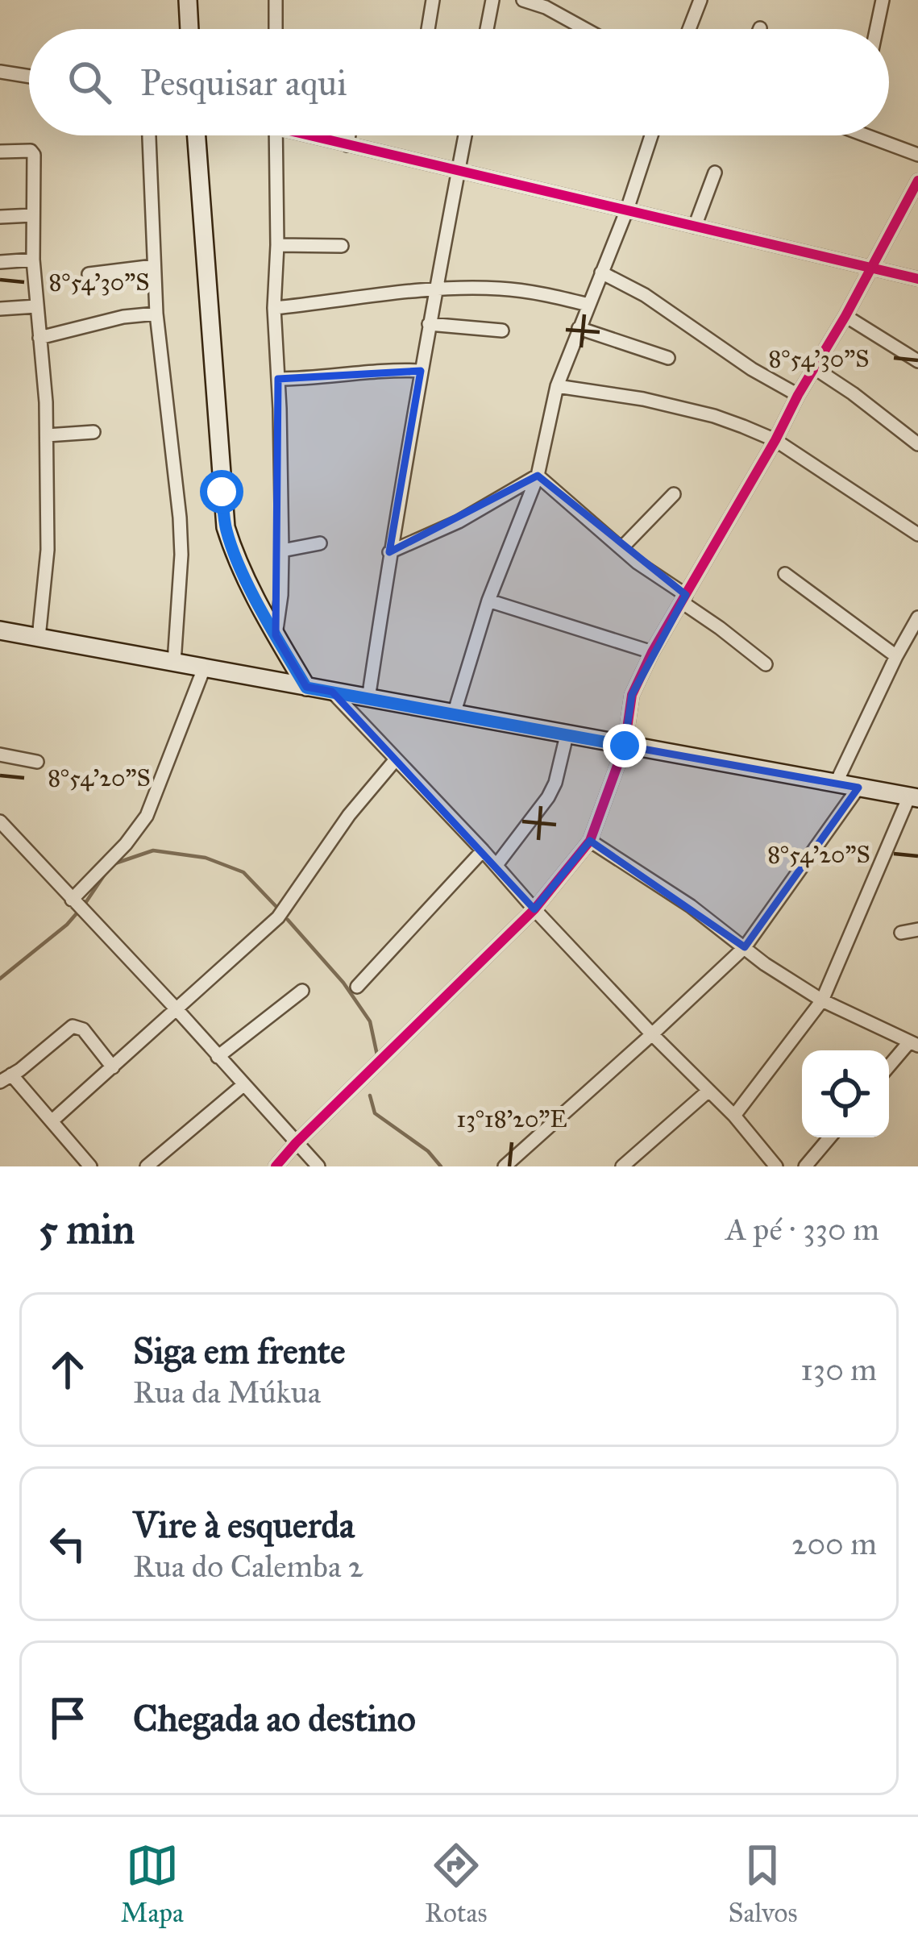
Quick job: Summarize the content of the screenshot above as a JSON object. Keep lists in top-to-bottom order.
{
  "page": {
    "search": "Pesquisar aqui",
    "heading": ["5 min", "A pé · 330 m"],
    "list": [
      ["Siga em frente", "Rua da Múkua", "130 m"],
      ["Vire à esquerda", "Rua do Calemba 2", "200 m"],
      "Chegada ao destino"
    ],
    "nav": ["Mapa", "Rotas", "Salvos"]
  },
  "coordinates": ["8°54'30\"S", "8°54'20\"S", "13°18'20\"E"]
}
